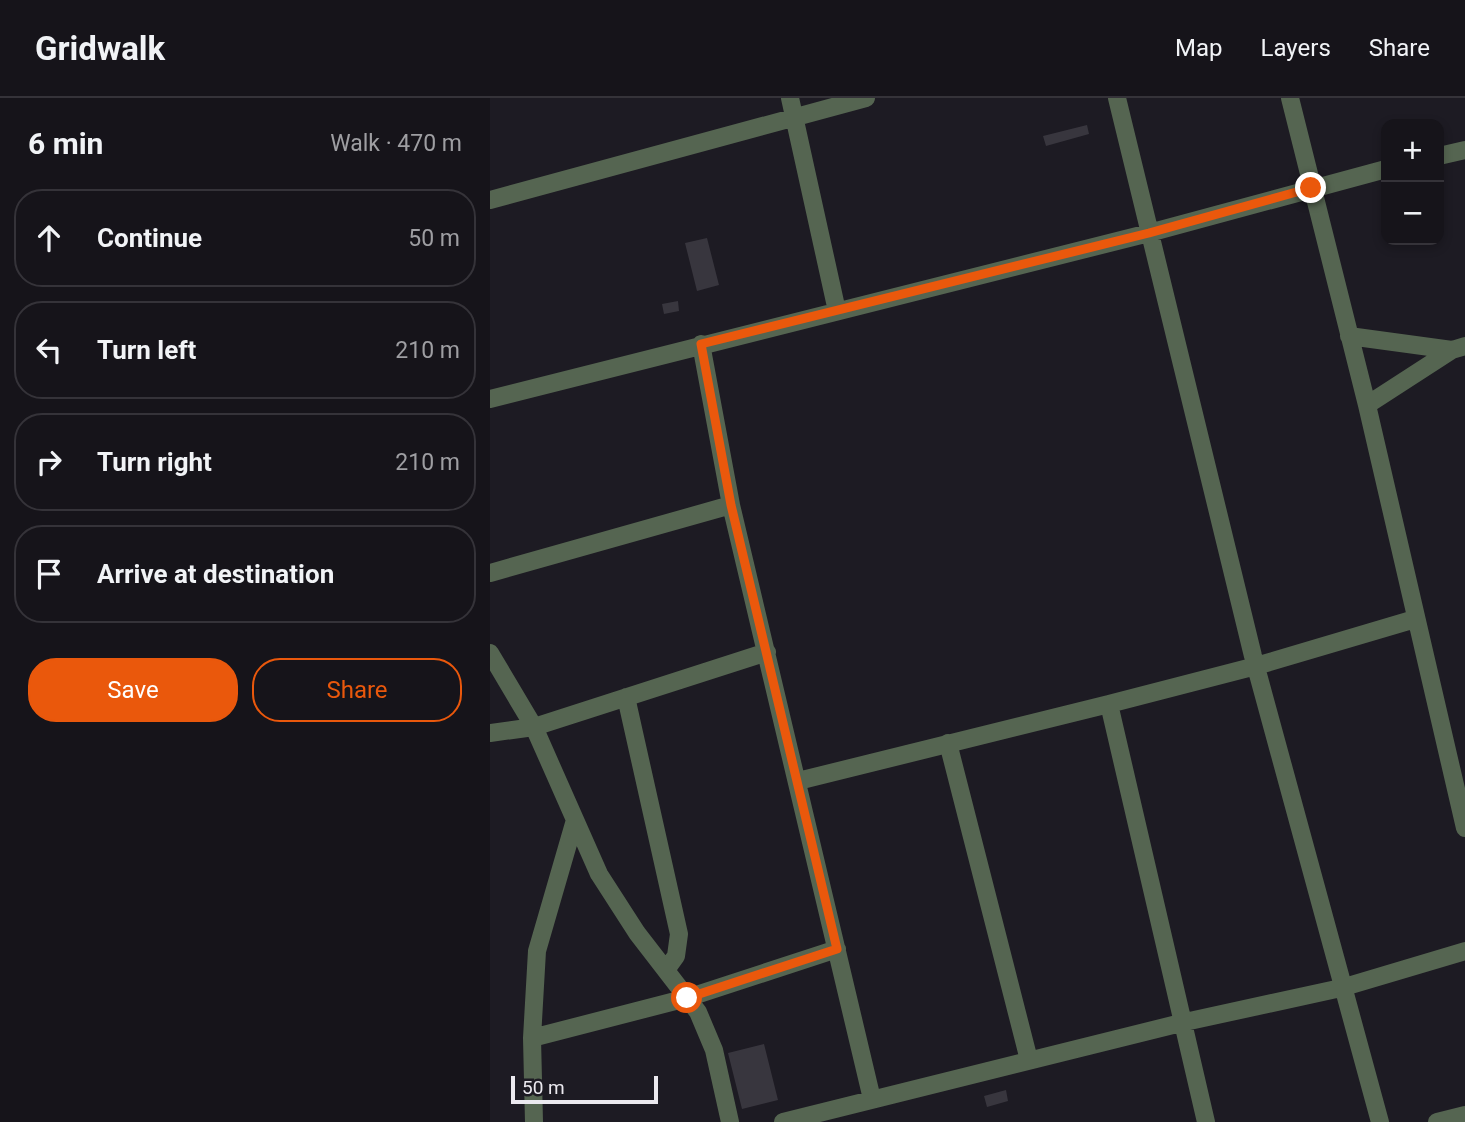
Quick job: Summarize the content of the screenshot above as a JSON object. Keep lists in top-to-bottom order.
{
  "scale_bar": "50 m",
  "page": {
    "header": "Gridwalk",
    "nav": ["Map", "Layers", "Share"],
    "heading": ["6 min", "Walk · 470 m"],
    "map_buttons": ["+", "−"],
    "list": [
      ["Continue", "50 m"],
      ["Turn left", "210 m"],
      ["Turn right", "210 m"],
      "Arrive at destination"
    ],
    "buttons": ["Save", "Share"],
    "scale": "50 m"
  }
}
